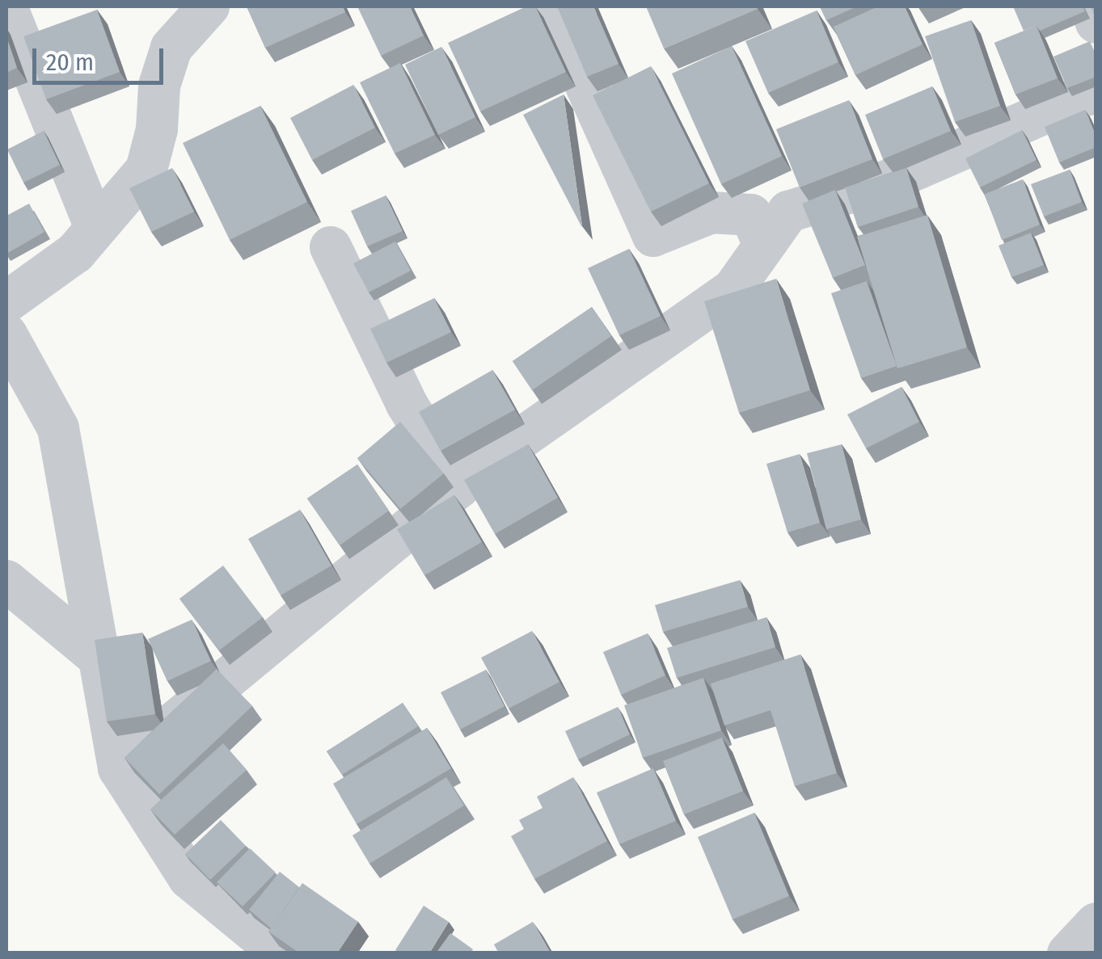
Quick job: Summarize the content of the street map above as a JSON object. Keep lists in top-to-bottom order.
{
  "scale_bar": "20 m"
}
